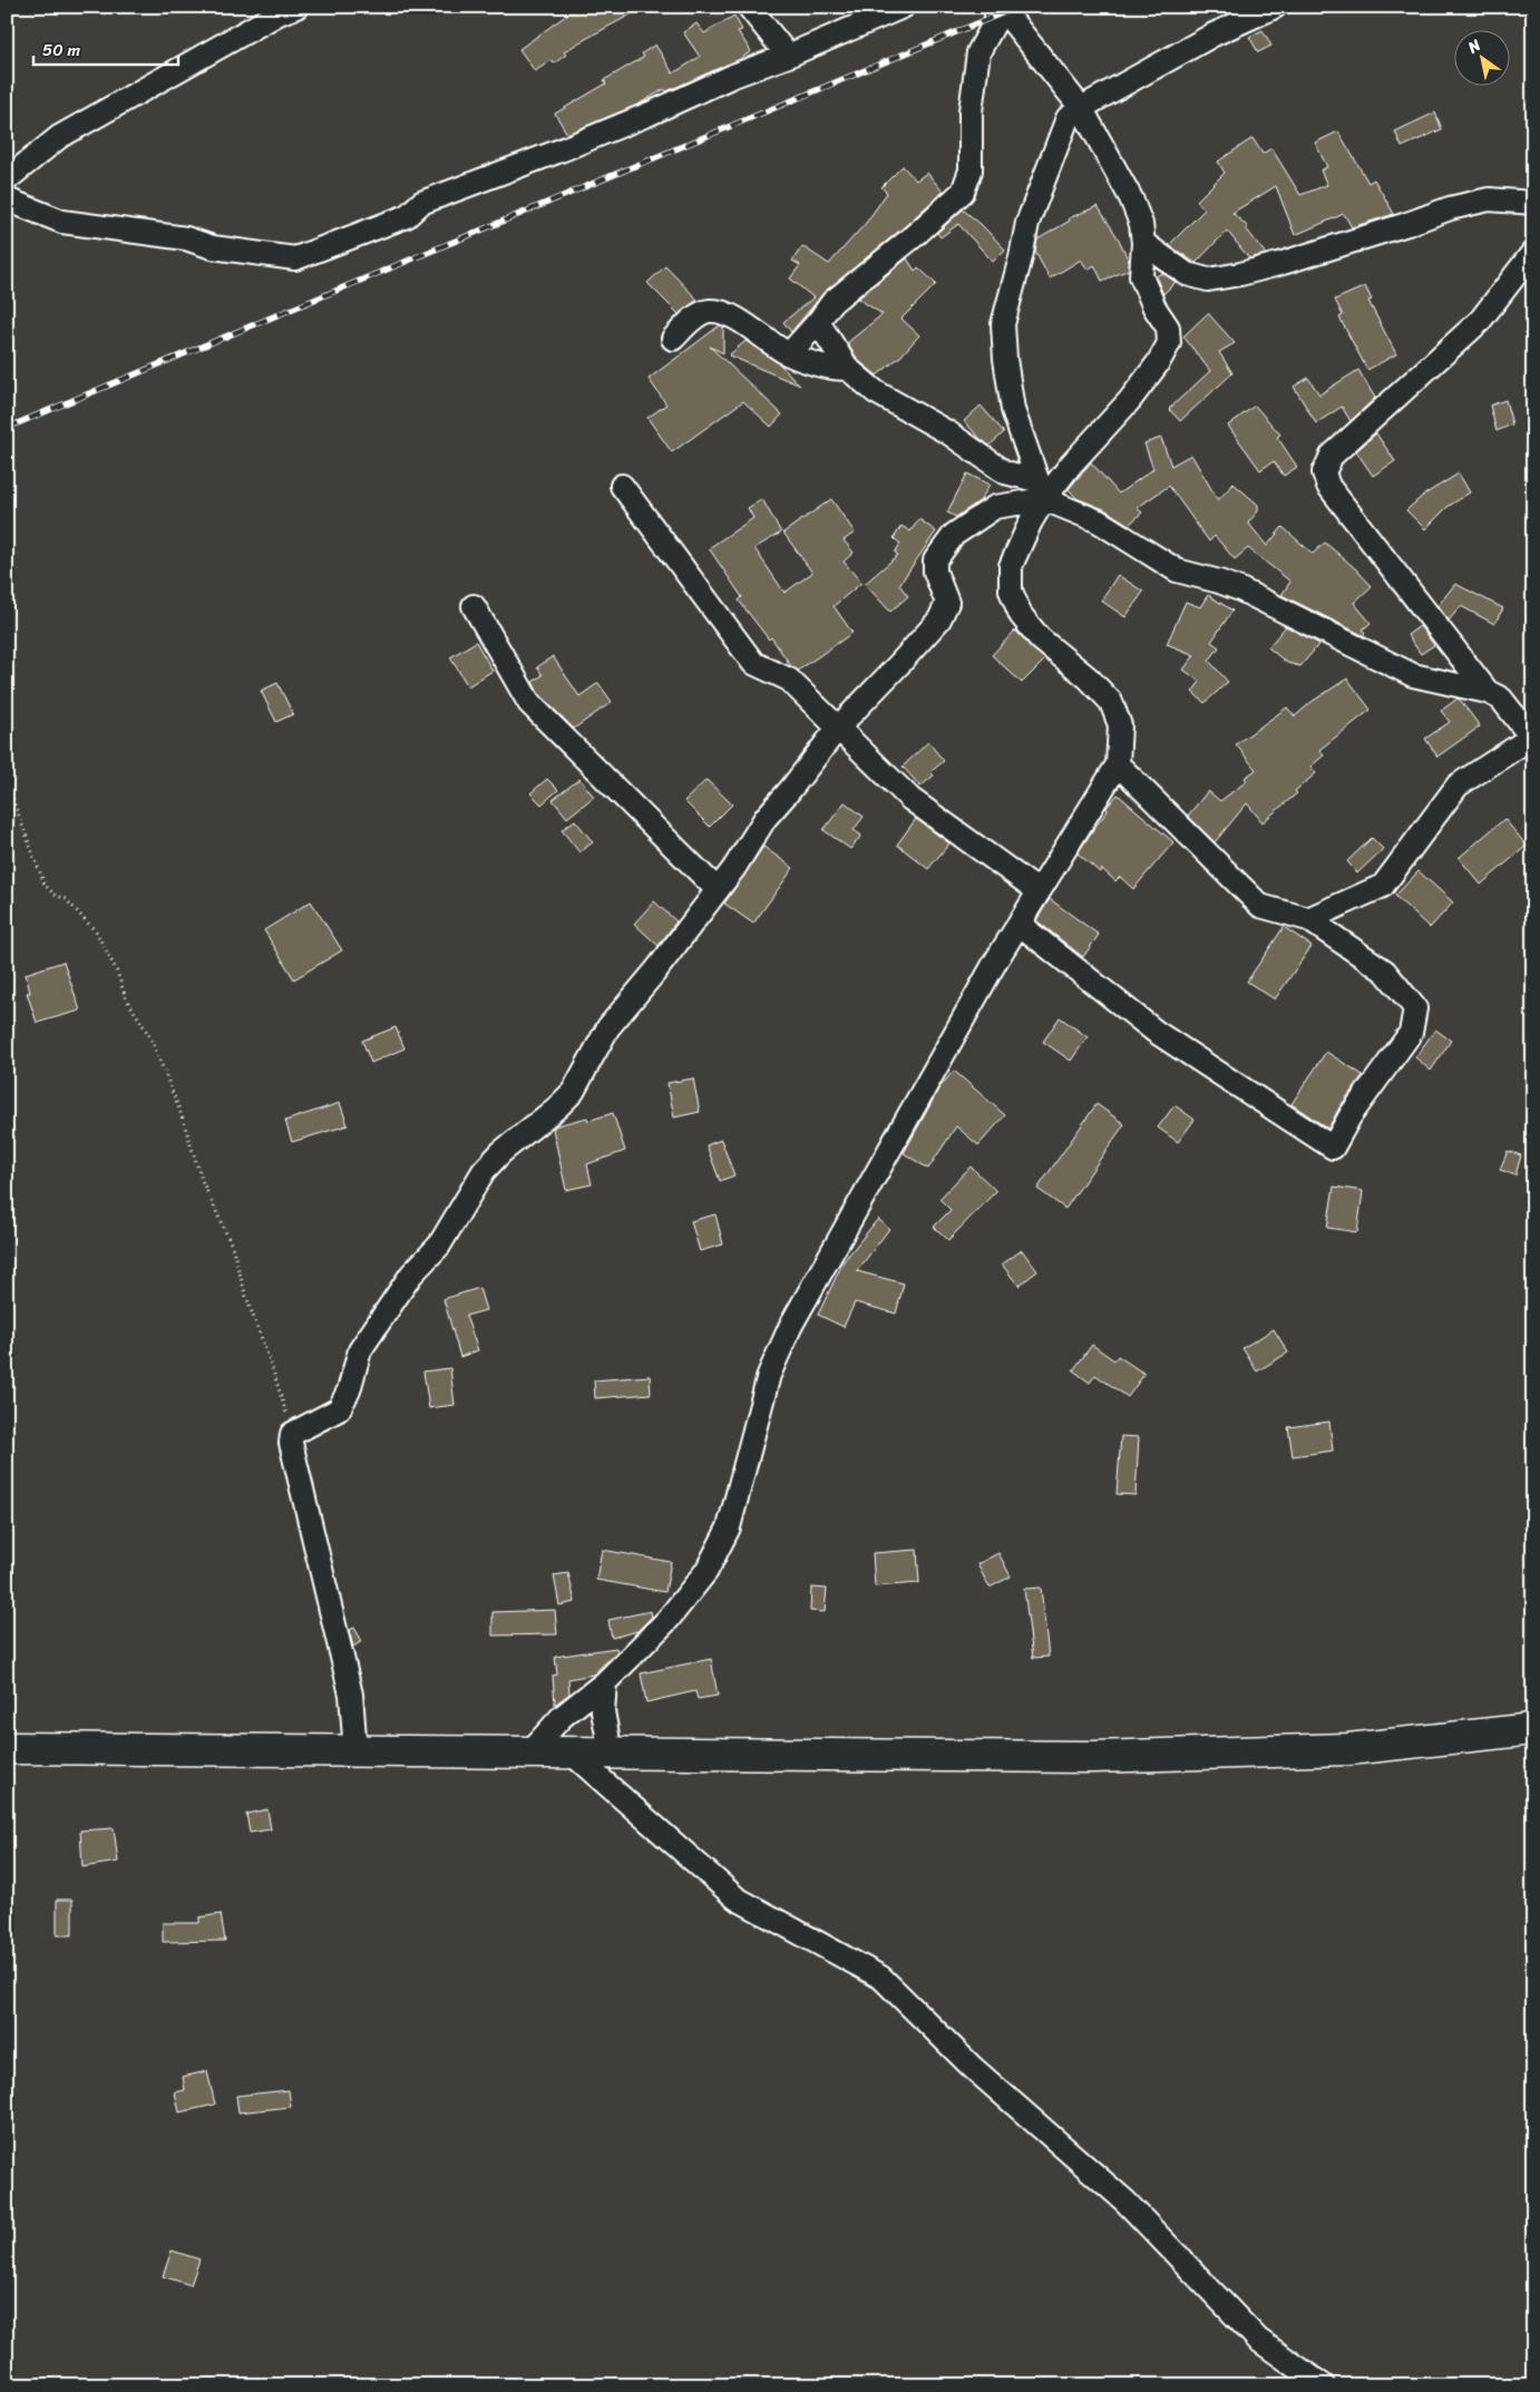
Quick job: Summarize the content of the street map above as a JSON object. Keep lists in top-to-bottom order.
{
  "scale_bar": "50 m",
  "north": "top left"
}
